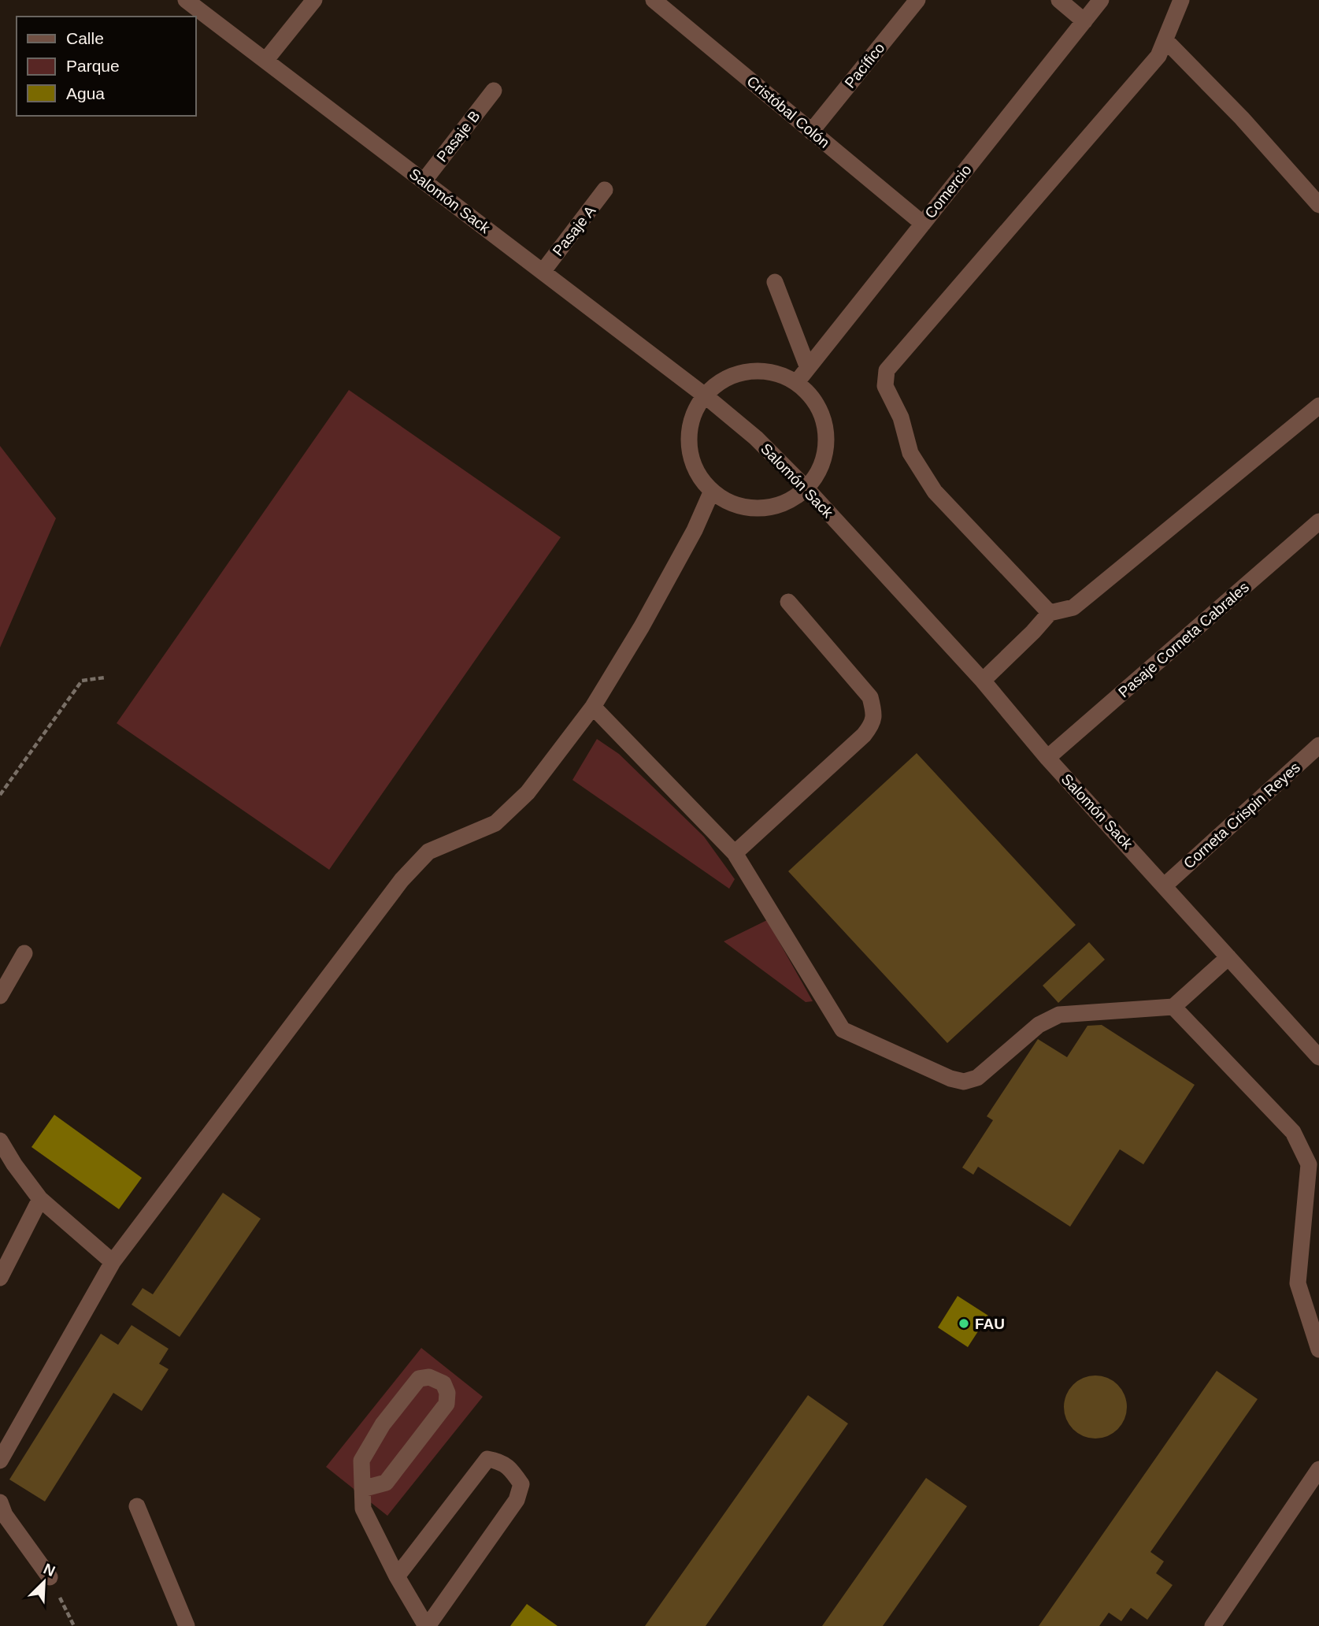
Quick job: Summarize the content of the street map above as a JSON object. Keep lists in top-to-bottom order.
{
  "streets": {
    "street": [
      "Pacífico",
      "Cristóbal Colón",
      "Pasaje B",
      "Comercio",
      "Salomón Sack",
      "Pasaje A",
      "Pasaje Corneta Cabrales",
      "Corneta Crispin Reyes"
    ]
  },
  "crossings": [
    ["Pacífico", "Cristóbal Colón"],
    ["Cristóbal Colón", "Comercio"],
    ["Pasaje B", "Salomón Sack"],
    ["Salomón Sack", "Pasaje A"],
    ["Salomón Sack", "Pasaje Corneta Cabrales"],
    ["Salomón Sack", "Corneta Crispin Reyes"]
  ],
  "places": ["FAU"],
  "legend": ["Calle", "Parque", "Agua"],
  "north": "top right"
}
